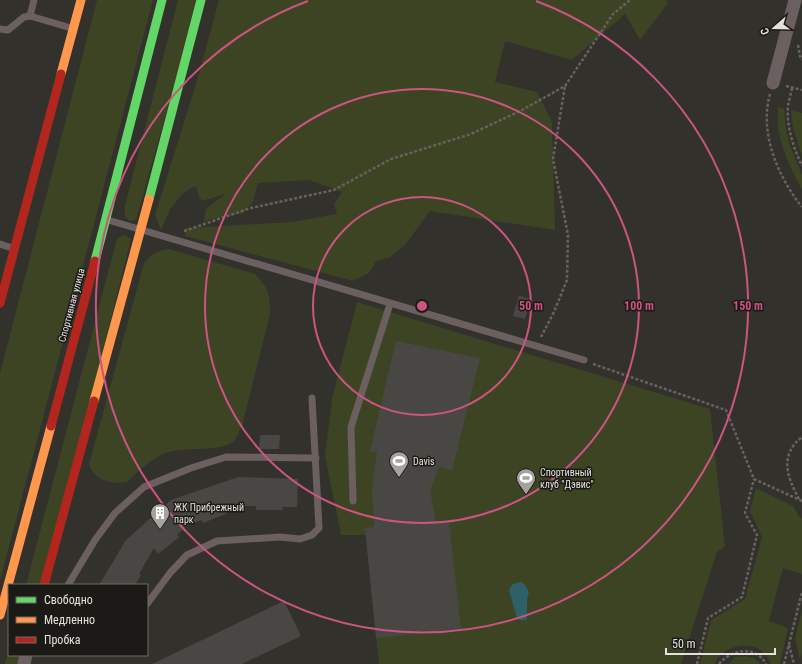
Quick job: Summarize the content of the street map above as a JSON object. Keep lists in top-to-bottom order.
{
  "streets": {
    "main road": ["Спортивная улица"]
  },
  "places": {
    "sports": ["Davis", "Спортивный клуб \"Дэвис\""],
    "building": ["ЖК Прибрежный парк"]
  },
  "legend": ["Свободно", "Медленно", "Пробка"],
  "scale_bar": "50 m",
  "north": "left",
  "rings": ["50 m", "100 m", "150 m"]
}
